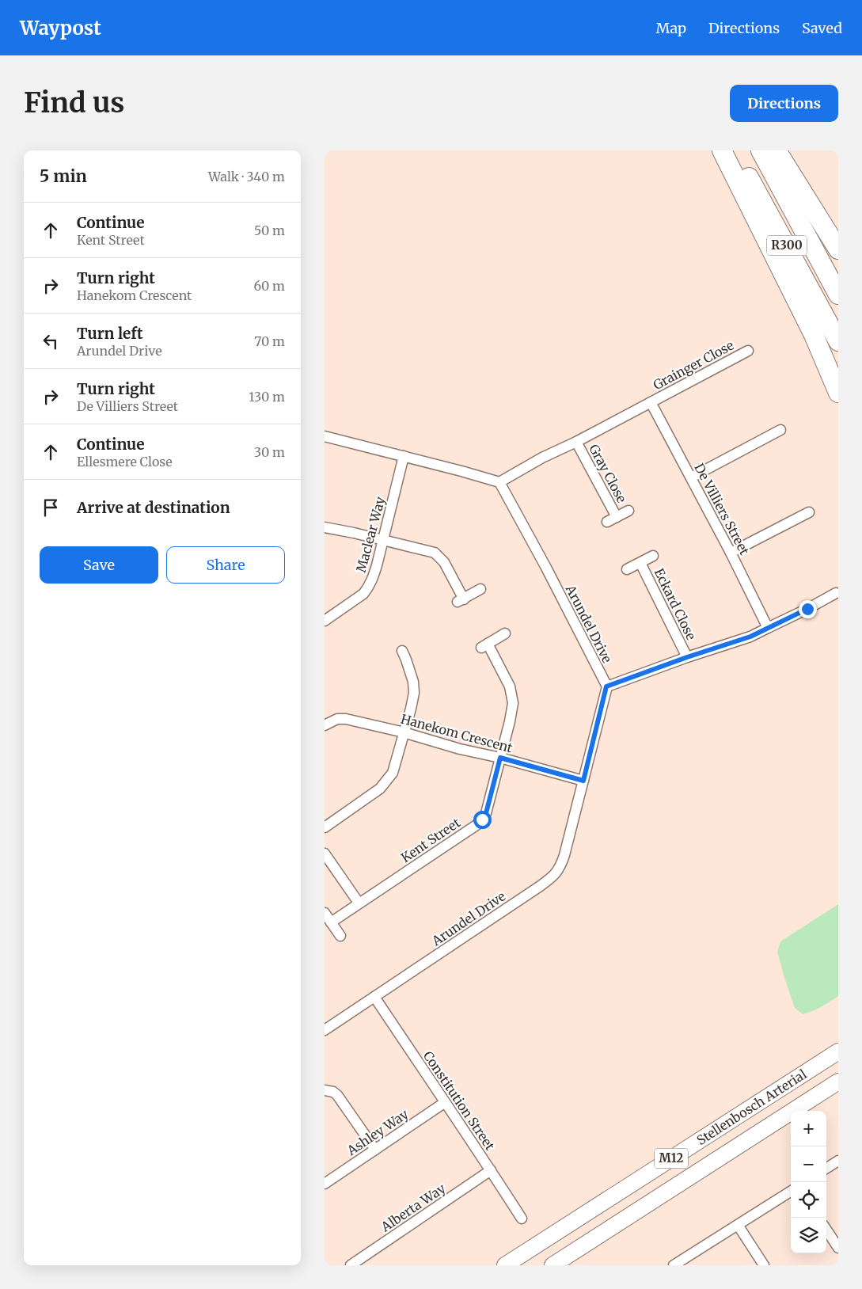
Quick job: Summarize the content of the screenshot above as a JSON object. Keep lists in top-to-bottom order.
{
  "streets": {
    "highway": ["R300"],
    "main road": ["Stellenbosch Arterial", "M12"],
    "street": [
      "Grainger Close",
      "Gray Close",
      "De Villiers Street",
      "Maclear Way",
      "Eckard Close",
      "Arundel Drive",
      "Hanekom Crescent",
      "Kent Street",
      "Constitution Street",
      "Ashley Way",
      "Alberta Way"
    ]
  },
  "crossings": [
    ["Grainger Close", "De Villiers Street"],
    ["Arundel Drive", "Hanekom Crescent"],
    ["Arundel Drive", "Constitution Street"],
    ["Hanekom Crescent", "Kent Street"],
    ["Constitution Street", "Ashley Way"],
    ["Constitution Street", "Alberta Way"]
  ],
  "page": {
    "header": "Waypost",
    "nav": ["Map", "Directions", "Saved"],
    "buttons": [
      "Directions",
      ["Save", "Share"]
    ],
    "title": "Find us",
    "heading": ["5 min", "Walk · 340 m"],
    "list": [
      ["Continue", "Kent Street", "50 m"],
      ["Turn right", "Hanekom Crescent", "60 m"],
      ["Turn left", "Arundel Drive", "70 m"],
      ["Turn right", "De Villiers Street", "130 m"],
      ["Continue", "Ellesmere Close", "30 m"],
      "Arrive at destination"
    ],
    "map_buttons": ["+", "−"]
  }
}
